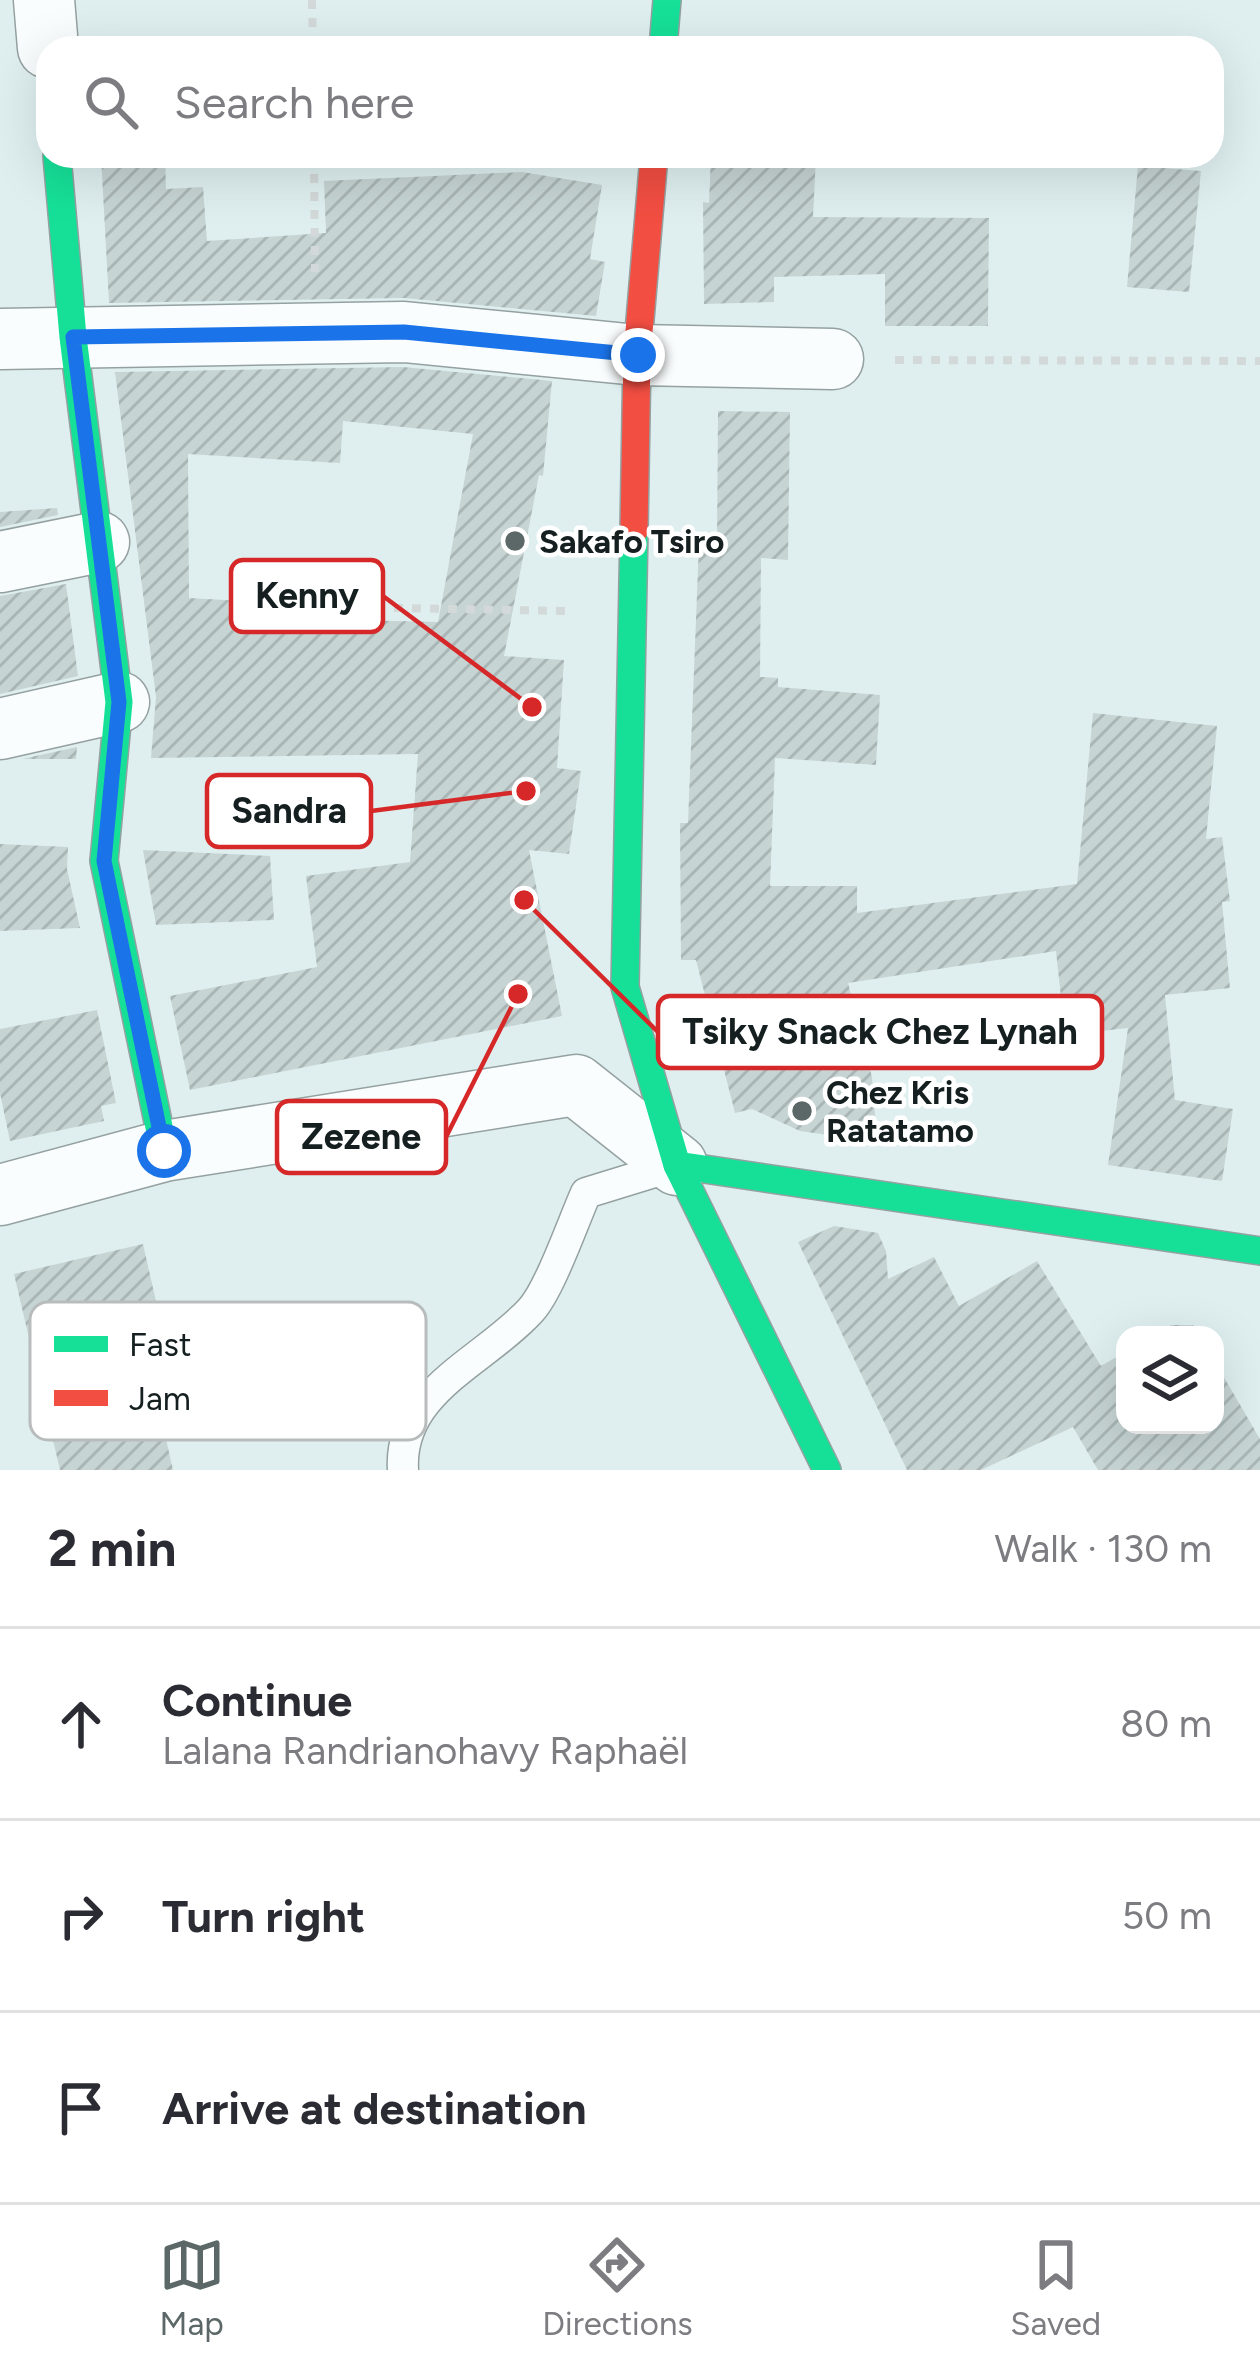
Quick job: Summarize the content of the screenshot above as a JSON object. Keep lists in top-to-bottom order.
{
  "places": [
    "Sakafo Tsiro",
    "Kenny",
    "Sandra",
    "Tsiky Snack Chez Lynah",
    "Zezene",
    "Chez Kris Ratatamo"
  ],
  "legend": ["Fast", "Jam"],
  "page": {
    "search": "Search here",
    "heading": ["2 min", "Walk · 130 m"],
    "list": [
      ["Continue", "Lalana Randrianohavy Raphaël", "80 m"],
      ["Turn right", "50 m"],
      "Arrive at destination"
    ],
    "nav": ["Map", "Directions", "Saved"]
  }
}
